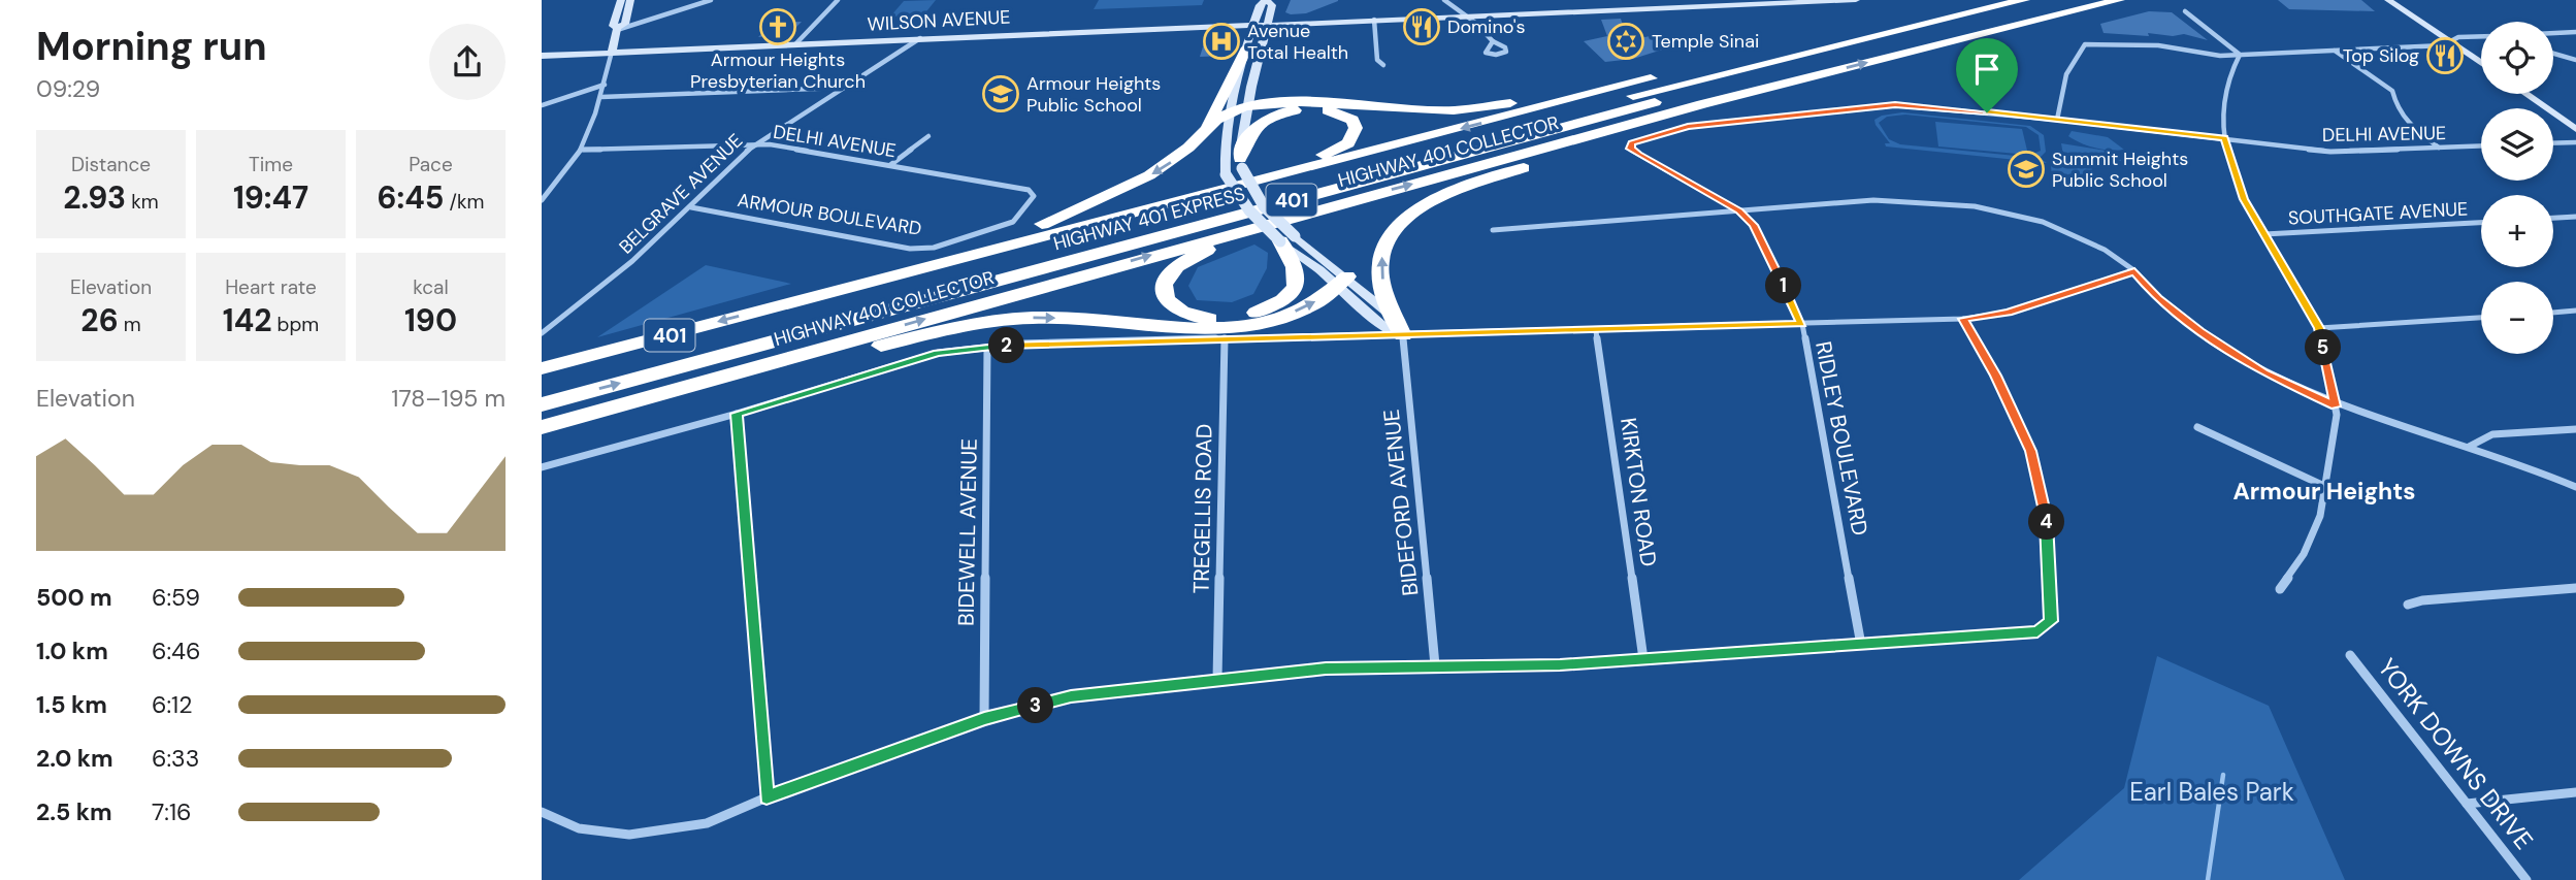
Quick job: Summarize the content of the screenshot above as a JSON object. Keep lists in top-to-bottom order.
{
  "streets": {
    "highway": ["HIGHWAY 401 COLLECTOR", "401", "HIGHWAY 401 EXPRESS"],
    "main road": ["WILSON AVENUE"],
    "street": [
      "DELHI AVENUE",
      "BELGRAVE AVENUE",
      "SOUTHGATE AVENUE",
      "ARMOUR BOULEVARD",
      "RIDLEY BOULEVARD",
      "KIRKTON ROAD",
      "BIDEFORD AVENUE",
      "TREGELLIS ROAD",
      "BIDEWELL AVENUE",
      "YORK DOWNS DRIVE"
    ]
  },
  "crossings": [
    ["WILSON AVENUE", "BELGRAVE AVENUE"],
    ["DELHI AVENUE", "BELGRAVE AVENUE"],
    ["DELHI AVENUE", "ARMOUR BOULEVARD"],
    ["DELHI AVENUE", "RIDLEY BOULEVARD"],
    ["BELGRAVE AVENUE", "ARMOUR BOULEVARD"]
  ],
  "districts": ["Armour Heights"],
  "parks": ["Earl Bales Park"],
  "places": {
    "church": ["Armour Heights Presbyterian Church"],
    "restaurant": ["Domino's", "Top Silog"],
    "hospital": ["Avenue Total Health"],
    "synagogue": ["Temple Sinai"],
    "school or university": ["Armour Heights Public School", "Summit Heights Public School"]
  },
  "page": {
    "heading": ["Morning run", "09:29"],
    "map_buttons": ["+", "−"],
    "stats": [
      ["Distance", "2.93 km"],
      ["Time", "19:47"],
      ["Pace", "6:45 /km"],
      ["Elevation", "26 m"],
      ["Heart rate", "142 bpm"],
      ["kcal", "190"]
    ],
    "pins": [
      "1",
      "2",
      "5",
      "4",
      "3"
    ],
    "chart": ["Elevation", "178–195 m"],
    "list": [
      {
        "name": "500 m",
        "note": "6:59"
      },
      {
        "name": "1.0 km",
        "note": "6:46"
      },
      {
        "name": "1.5 km",
        "note": "6:12"
      },
      {
        "name": "2.0 km",
        "note": "6:33"
      },
      {
        "name": "2.5 km",
        "note": "7:16"
      }
    ]
  }
}
